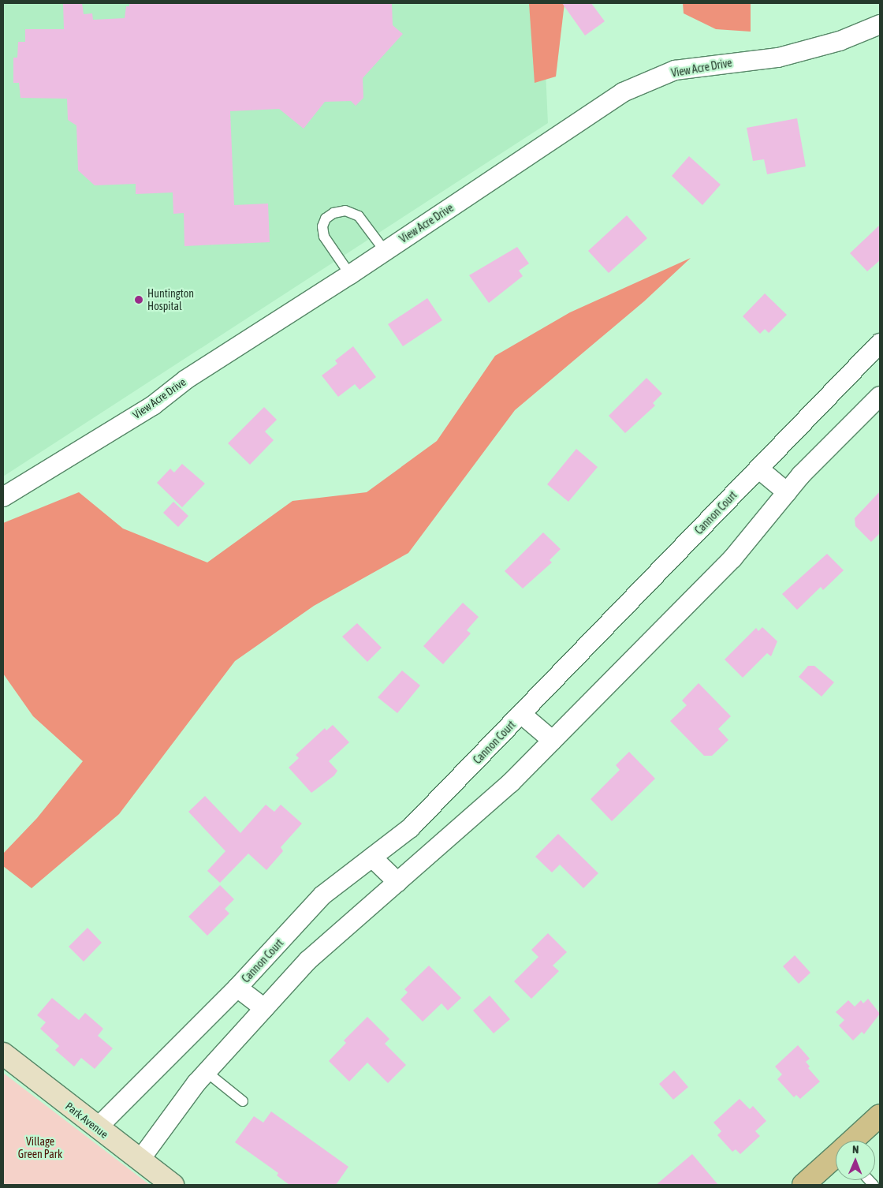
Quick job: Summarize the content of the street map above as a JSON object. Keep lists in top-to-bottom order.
{
  "streets": {
    "main road": ["Park Avenue"],
    "street": ["View Acre Drive", "Cannon Court"]
  },
  "crossings": [
    ["Cannon Court", "Park Avenue"]
  ],
  "parks": ["Village Green Park"],
  "places": ["Huntington Hospital"],
  "north": "top"
}
